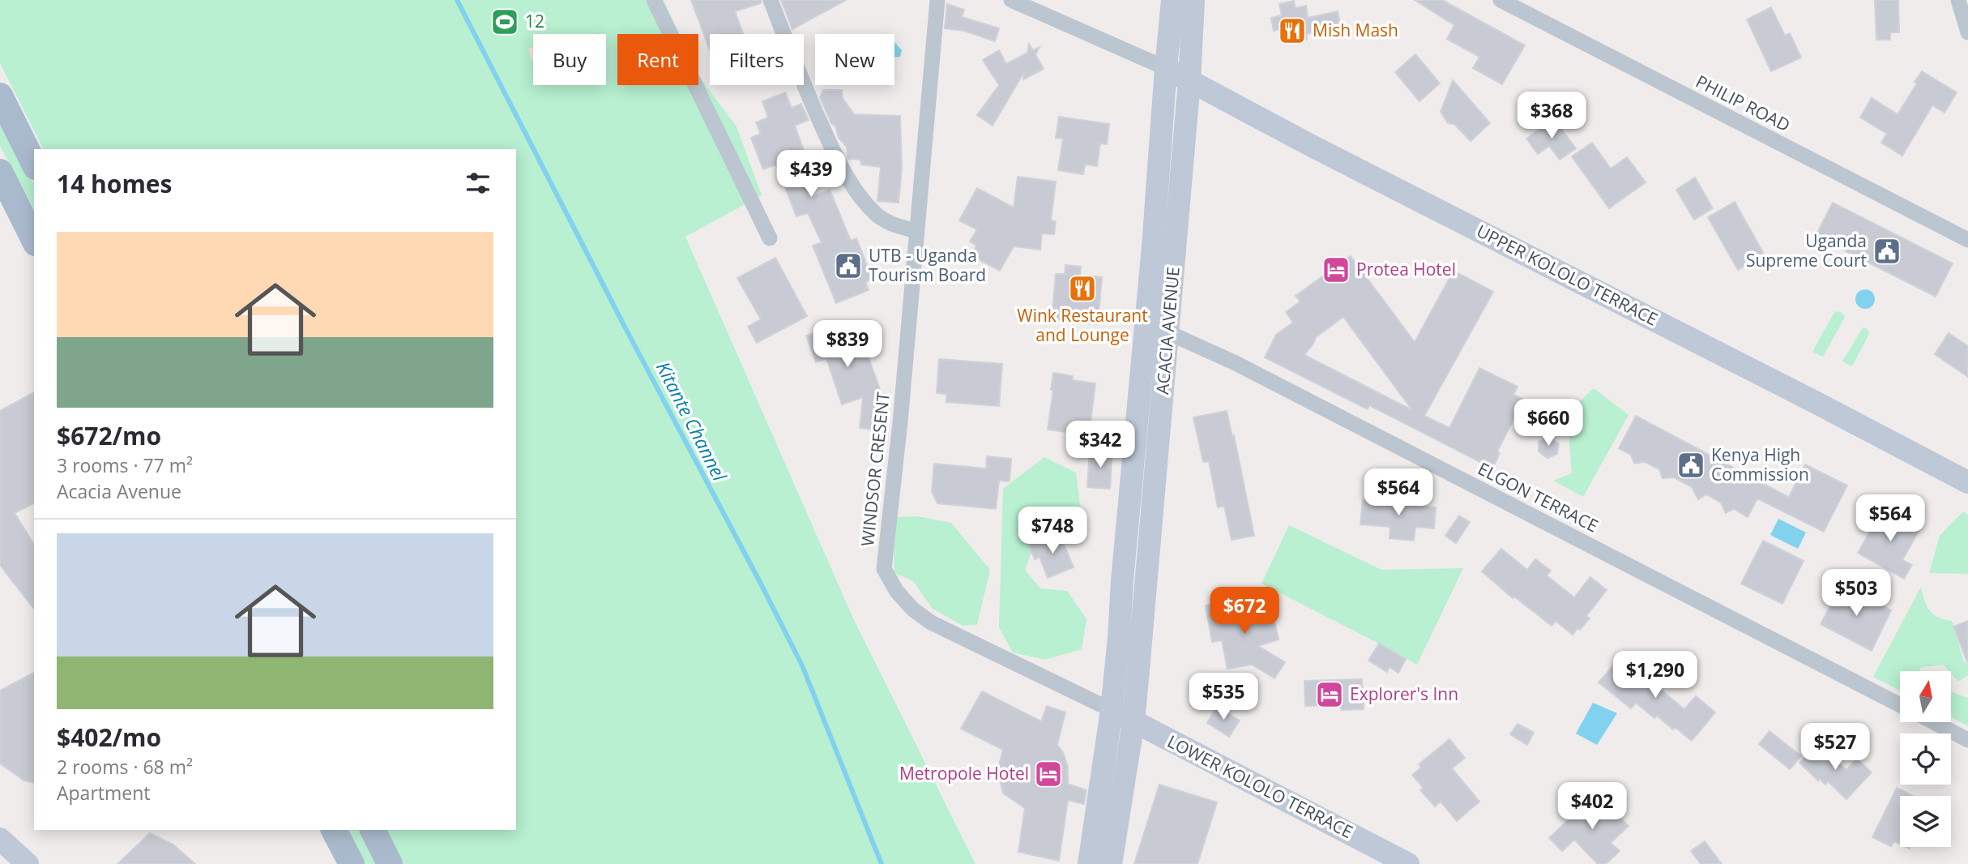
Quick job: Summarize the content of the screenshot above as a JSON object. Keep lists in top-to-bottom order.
{
  "streets": {
    "main road": ["UPPER KOLOLO TERRACE", "ACACIA AVENUE", "LOWER KOLOLO TERRACE"],
    "street": ["PHILIP ROAD", "WINDSOR CRESENT", "ELGON TERRACE"]
  },
  "crossings": [
    ["UPPER KOLOLO TERRACE", "ACACIA AVENUE"],
    ["ACACIA AVENUE", "WINDSOR CRESENT"],
    ["ACACIA AVENUE", "ELGON TERRACE"],
    ["ACACIA AVENUE", "LOWER KOLOLO TERRACE"],
    ["WINDSOR CRESENT", "LOWER KOLOLO TERRACE"]
  ],
  "water": ["Kitante Channel"],
  "places": {
    "sports": ["12"],
    "restaurant": ["Mish Mash", "Wink Restaurant and Lounge"],
    "public building": ["Uganda Supreme Court", "UTB - Uganda Tourism Board", "Kenya High Commission"],
    "hotel": ["Protea Hotel", "Explorer's Inn", "Metropole Hotel"]
  },
  "north": "top",
  "page": {
    "chip": [
      "Buy",
      "Rent",
      "Filters",
      "New"
    ],
    "price": [
      "$368",
      "$439",
      "$839",
      "$660",
      "$342",
      "$564",
      "$564",
      "$748",
      "$503",
      "$672",
      "$1,290",
      "$535",
      "$527",
      "$402"
    ],
    "heading": "14 homes",
    "list": [
      {
        "name": "$672/mo",
        "note": "3 rooms · 77 m² · Acacia Avenue"
      },
      {
        "name": "$402/mo",
        "note": "2 rooms · 68 m² · Apartment"
      }
    ]
  }
}
